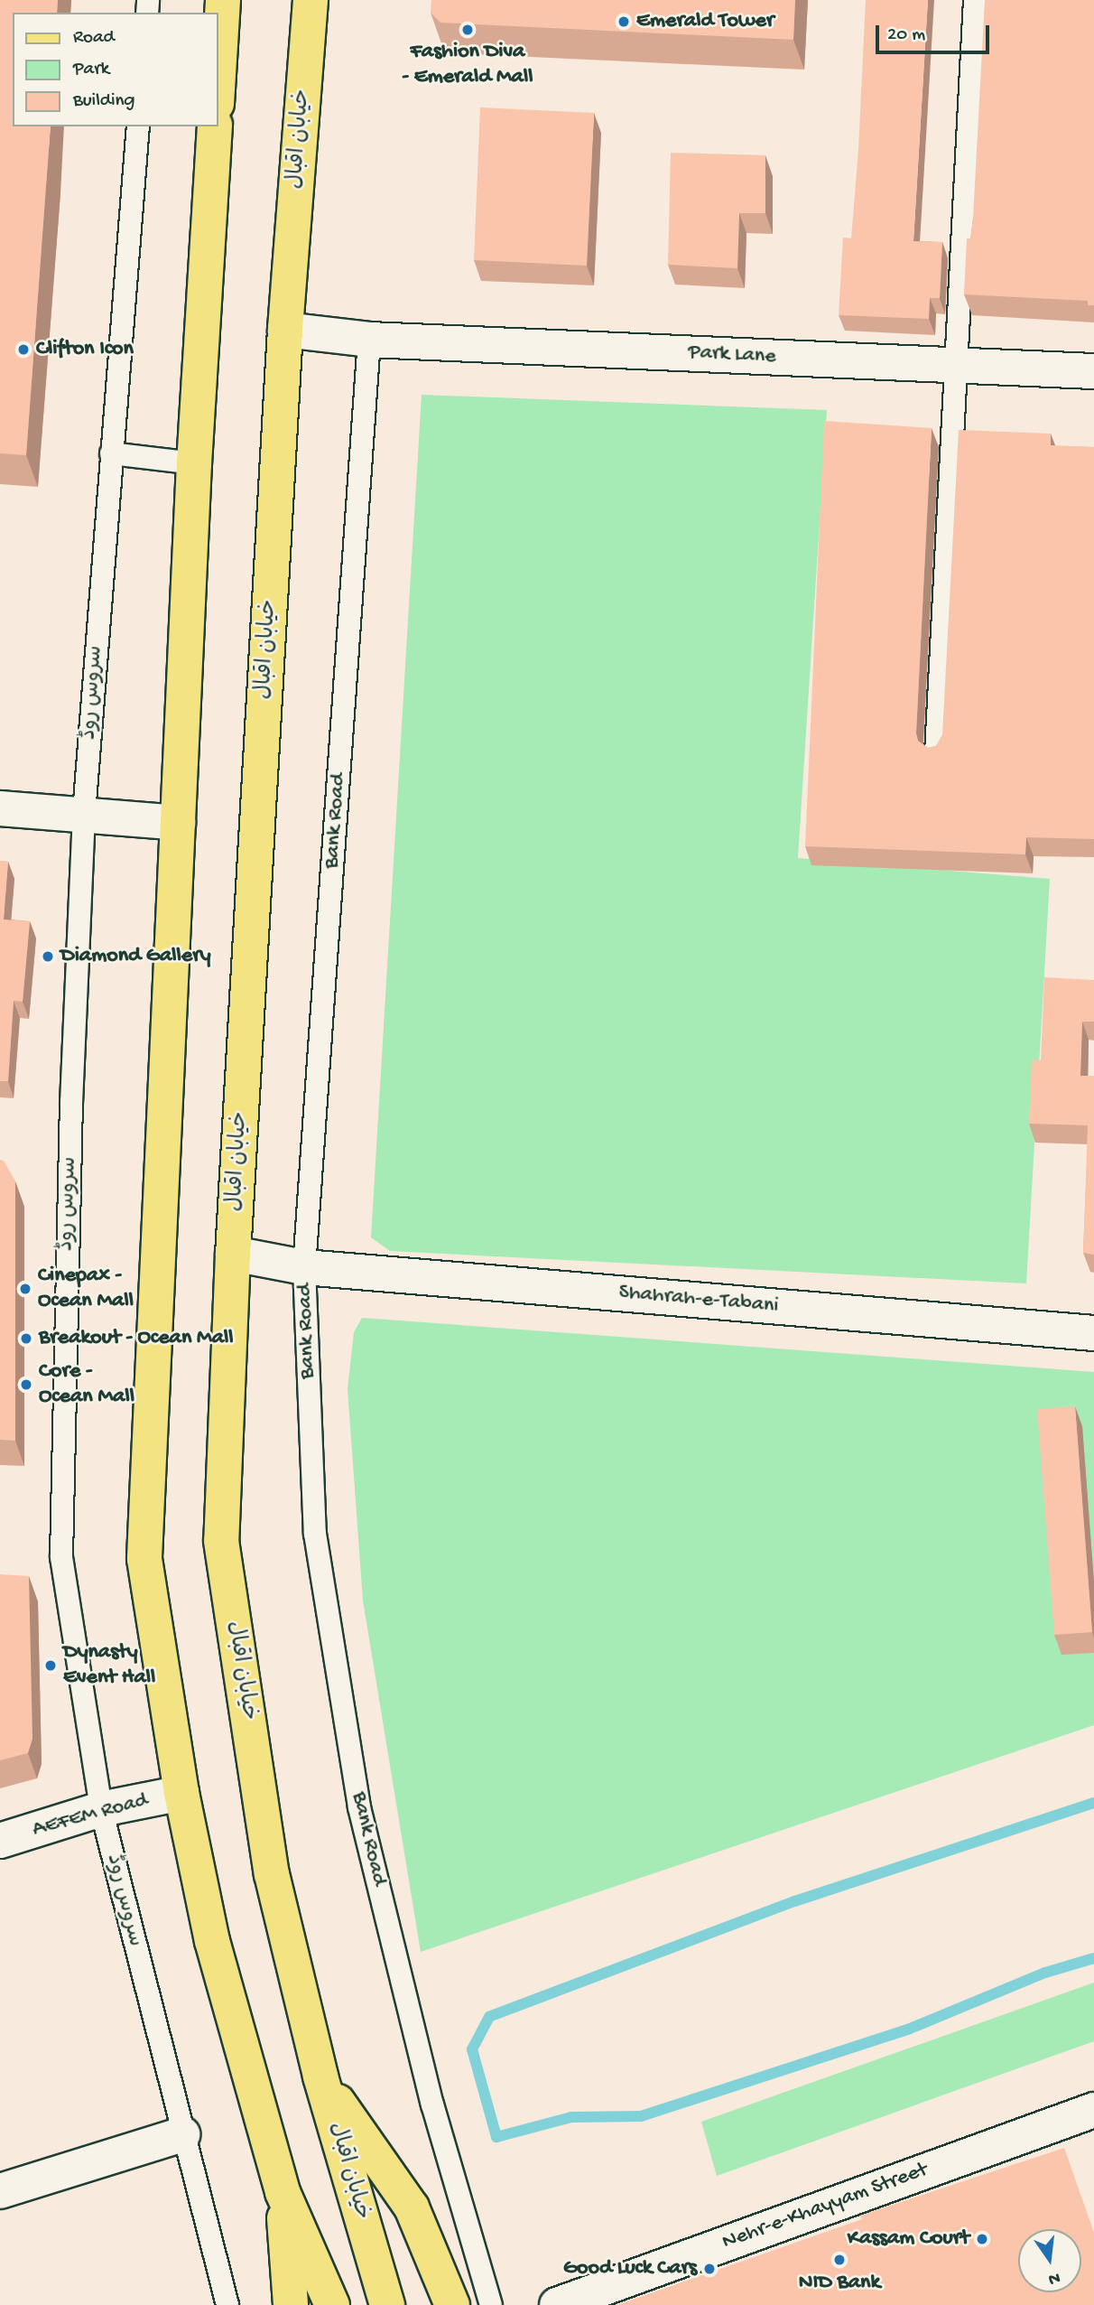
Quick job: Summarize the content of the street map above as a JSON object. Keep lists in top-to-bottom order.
{
  "streets": {
    "main road": ["خیابان اقبال"],
    "street": [
      "Park Lane",
      "Shahrah-e-Tabani",
      "AEFEM Road",
      "Nehr-e-Khayyam Street"
    ],
    "lane": ["سروس روڈ", "Bank Road"]
  },
  "crossings": [
    ["خیابان اقبال", "Park Lane"],
    ["خیابان اقبال", "Shahrah-e-Tabani"],
    ["Park Lane", "Bank Road"],
    ["سروس روڈ", "AEFEM Road"],
    ["Bank Road", "Shahrah-e-Tabani"]
  ],
  "places": [
    "Emerald Tower",
    "Fashion Diva - Emerald Mall",
    "Clifton Icon",
    "Diamond Gallery",
    "Cinepax - Ocean Mall",
    "Breakout - Ocean Mall",
    "Core - Ocean Mall",
    "Dynasty Event Hall",
    "Kassam Court",
    "NID Bank",
    "Good Luck Cars"
  ],
  "legend": ["Road", "Park", "Building"],
  "scale_bar": "20 m",
  "north": "bottom"
}
